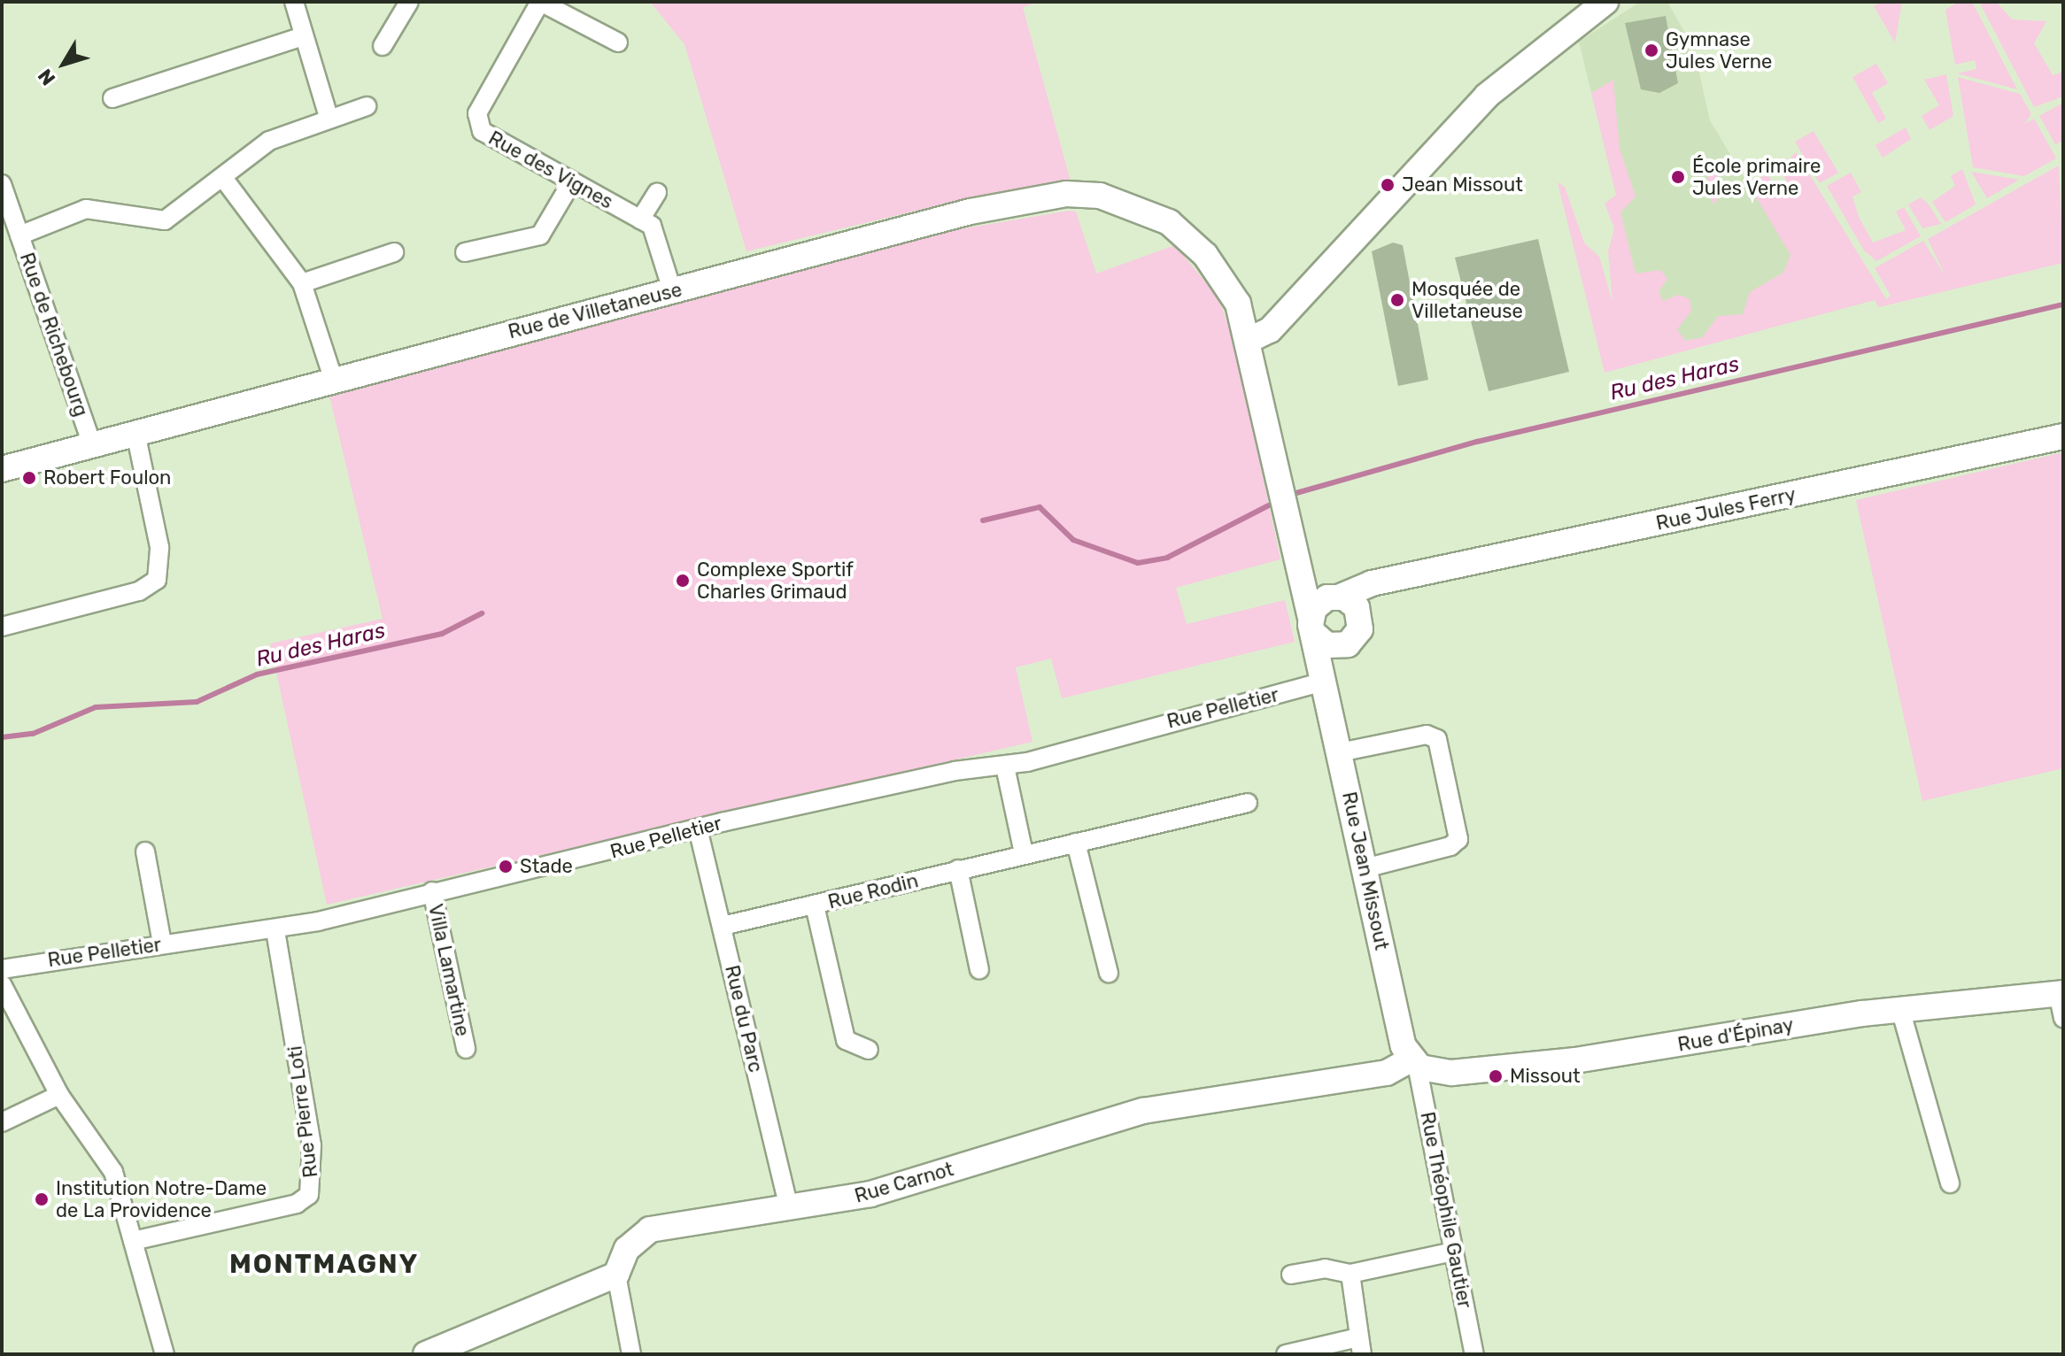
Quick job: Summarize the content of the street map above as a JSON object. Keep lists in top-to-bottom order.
{
  "streets": {
    "street": [
      "Rue des Vignes",
      "Rue de Villetaneuse",
      "Rue de Richebourg",
      "Rue Jules Ferry",
      "Rue Pelletier",
      "Rue Jean Missout",
      "Rue Rodin",
      "Villa Lamartine",
      "Rue du Parc",
      "Rue d'Épinay",
      "Rue Pierre Loti",
      "Rue Carnot",
      "Rue Théophile Gautier"
    ]
  },
  "crossings": [
    ["Rue des Vignes", "Rue de Villetaneuse"],
    ["Rue de Villetaneuse", "Rue de Richebourg"],
    ["Rue de Villetaneuse", "Rue Jean Missout"],
    ["Rue Jules Ferry", "Rue Jean Missout"],
    ["Rue Pelletier", "Rue Jean Missout"],
    ["Rue Pelletier", "Villa Lamartine"],
    ["Rue Pelletier", "Rue du Parc"],
    ["Rue Pelletier", "Rue Pierre Loti"],
    ["Rue Jean Missout", "Rue d'Épinay"],
    ["Rue Jean Missout", "Rue Carnot"],
    ["Rue Jean Missout", "Rue Théophile Gautier"],
    ["Rue Rodin", "Rue du Parc"],
    ["Rue du Parc", "Rue Carnot"],
    ["Rue d'Épinay", "Rue Carnot"],
    ["Rue d'Épinay", "Rue Théophile Gautier"],
    ["Rue Carnot", "Rue Théophile Gautier"]
  ],
  "districts": ["MONTMAGNY"],
  "water": ["Ru des Haras"],
  "places": [
    "Gymnase Jules Verne",
    "École primaire Jules Verne",
    "Jean Missout",
    "Mosquée de Villetaneuse",
    "Robert Foulon",
    "Complexe Sportif Charles Grimaud",
    "Stade",
    "Missout",
    "Institution Notre-Dame de La Providence"
  ],
  "north": "bottom left"
}
